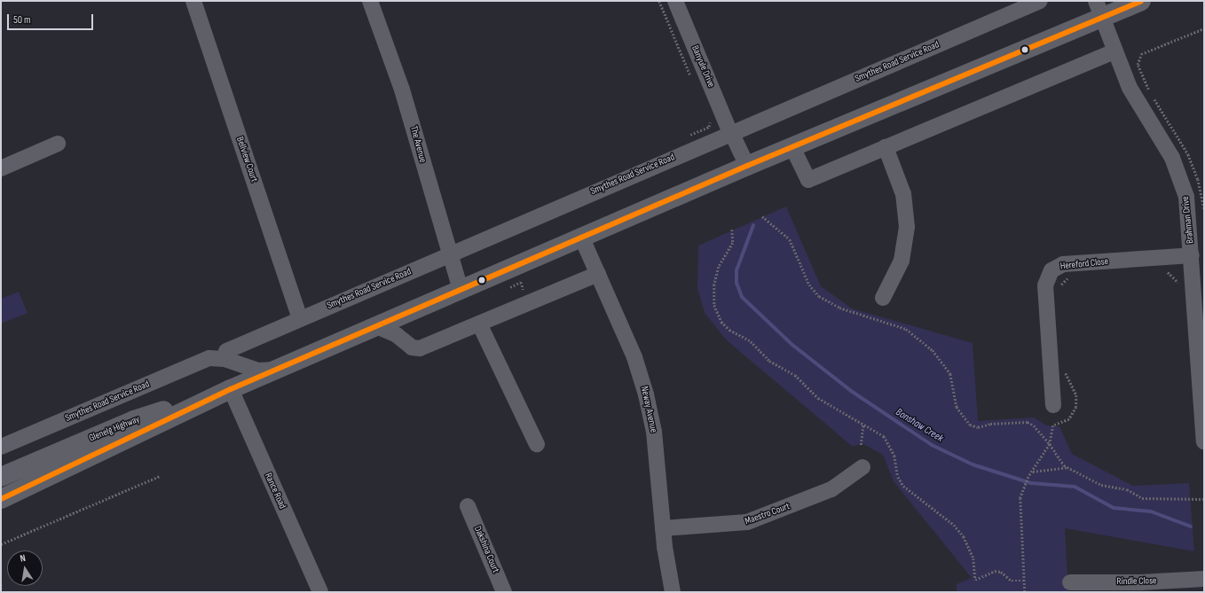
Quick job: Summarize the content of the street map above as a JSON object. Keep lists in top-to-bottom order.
{
  "streets": {
    "main road": ["Glenelg Highway"],
    "street": [
      "Smythes Road Service Road",
      "Banyule Drive",
      "The Avenue",
      "Bellview Court",
      "Brahman Drive",
      "Hereford Close",
      "Neway Avenue",
      "Rance Road",
      "Maestro Court",
      "Dakshina Court",
      "Rindle Close"
    ]
  },
  "crossings": [
    ["Smythes Road Service Road", "Banyule Drive"],
    ["Smythes Road Service Road", "The Avenue"],
    ["Smythes Road Service Road", "Bellview Court"],
    ["Brahman Drive", "Hereford Close"],
    ["Neway Avenue", "Maestro Court"],
    ["Glenelg Highway", "Rance Road"]
  ],
  "water": ["Bonshaw Creek"],
  "scale_bar": "50 m",
  "north": "top"
}
